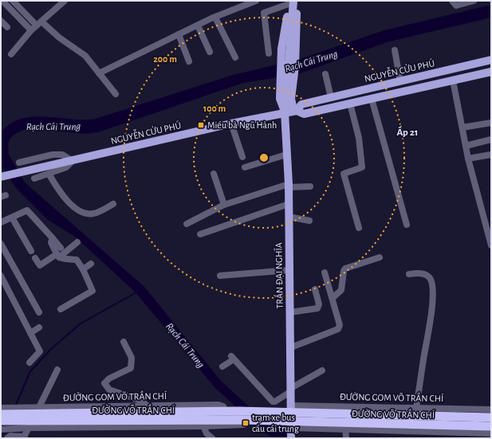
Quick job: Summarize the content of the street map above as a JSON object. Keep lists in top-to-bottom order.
{
  "streets": {
    "highway": ["ĐƯỜNG VÕ TRẦN CHÍ"],
    "main road": ["NGUYỄN CỬU PHÚ", "TRẦN ĐẠI NGHĨA"],
    "street": ["ĐƯỜNG GOM VÕ TRẦN CHÍ"]
  },
  "crossings": [
    ["NGUYỄN CỬU PHÚ", "TRẦN ĐẠI NGHĨA"],
    ["TRẦN ĐẠI NGHĨA", "ĐƯỜNG GOM VÕ TRẦN CHÍ"],
    ["TRẦN ĐẠI NGHĨA", "ĐƯỜNG VÕ TRẦN CHÍ"],
    ["ĐƯỜNG GOM VÕ TRẦN CHÍ", "ĐƯỜNG VÕ TRẦN CHÍ"]
  ],
  "districts": ["Ấp 21"],
  "water": ["Rạch Cái Trung"],
  "places": {
    "transit": ["Miếu bà Ngũ Hành", "trạm xe bus cầu cái trung"]
  },
  "rings": ["200 m", "100 m"]
}
